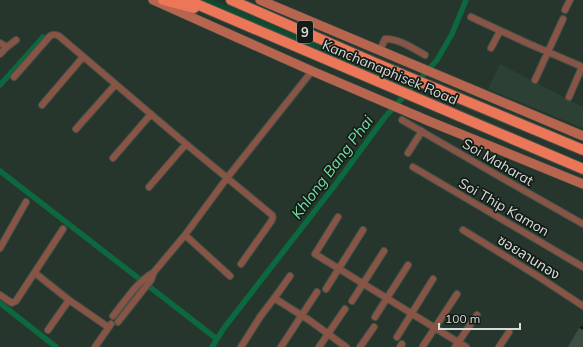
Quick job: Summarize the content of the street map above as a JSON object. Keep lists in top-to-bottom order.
{
  "streets": {
    "highway": ["9", "Kanchanaphisek Road"],
    "street": ["Soi Maharat", "Soi Thip Kamon", "ซอยลานทอง"]
  },
  "water": ["Khlong Bang Phai"],
  "scale_bar": "100 m"
}
